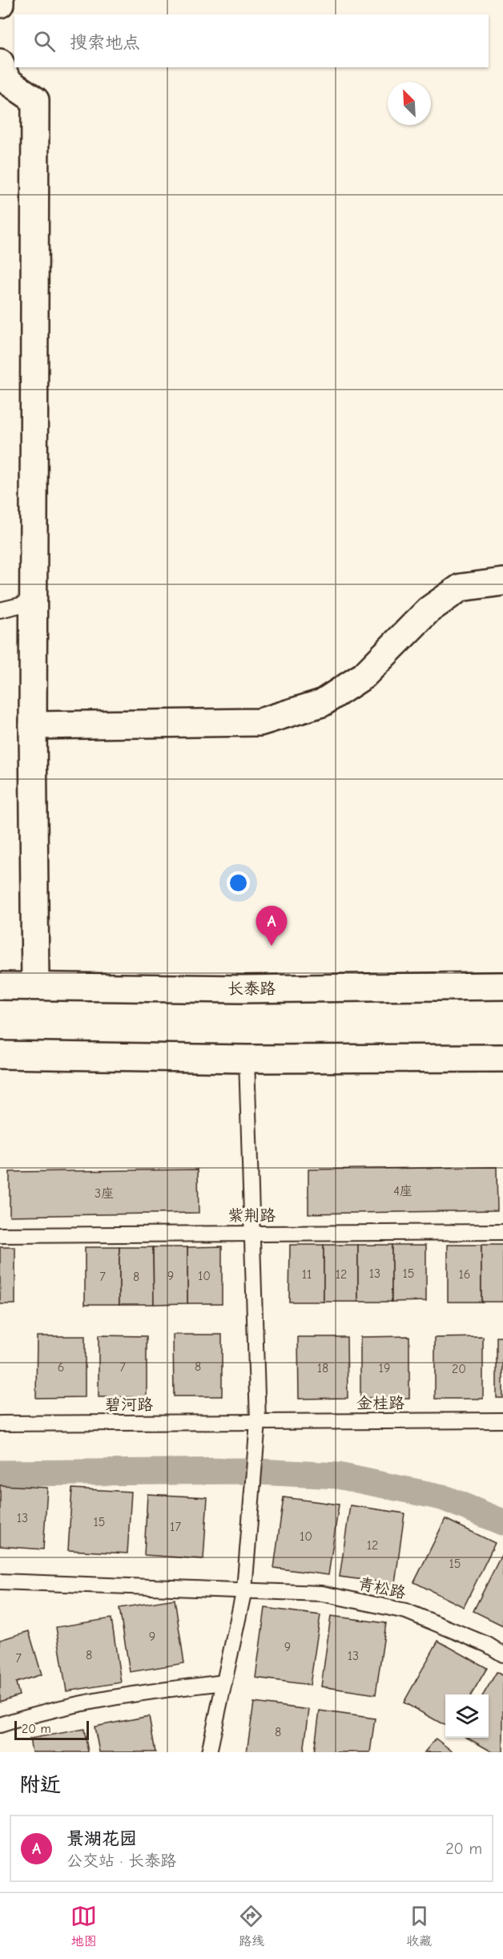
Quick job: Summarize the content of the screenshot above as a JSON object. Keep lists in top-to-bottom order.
{
  "streets": {
    "main road": ["长泰路"],
    "lane": [
      "紫荆路",
      "金桂路",
      "碧河路",
      "青松路"
    ]
  },
  "crossings": [
    ["金桂路", "碧河路"]
  ],
  "house_numbers": [
    "4座",
    "3座",
    "13",
    "15",
    "11",
    "12",
    "16",
    "9",
    "10",
    "7",
    "8",
    "8",
    "6",
    "7",
    "18",
    "19",
    "20",
    "13",
    "15",
    "17",
    "10",
    "12",
    "15",
    "9",
    "9",
    "8",
    "13",
    "7",
    "8"
  ],
  "scale_bar": "20 m",
  "north": "top left",
  "page": {
    "search": "搜索地点",
    "pins": "A",
    "scale": "20 m",
    "heading": "附近",
    "list": [
      {
        "mark": "A",
        "name": "景湖花园",
        "note": "公交站 · 长泰路",
        "value": "20 m"
      }
    ],
    "nav": ["地图", "路线", "收藏"]
  }
}
